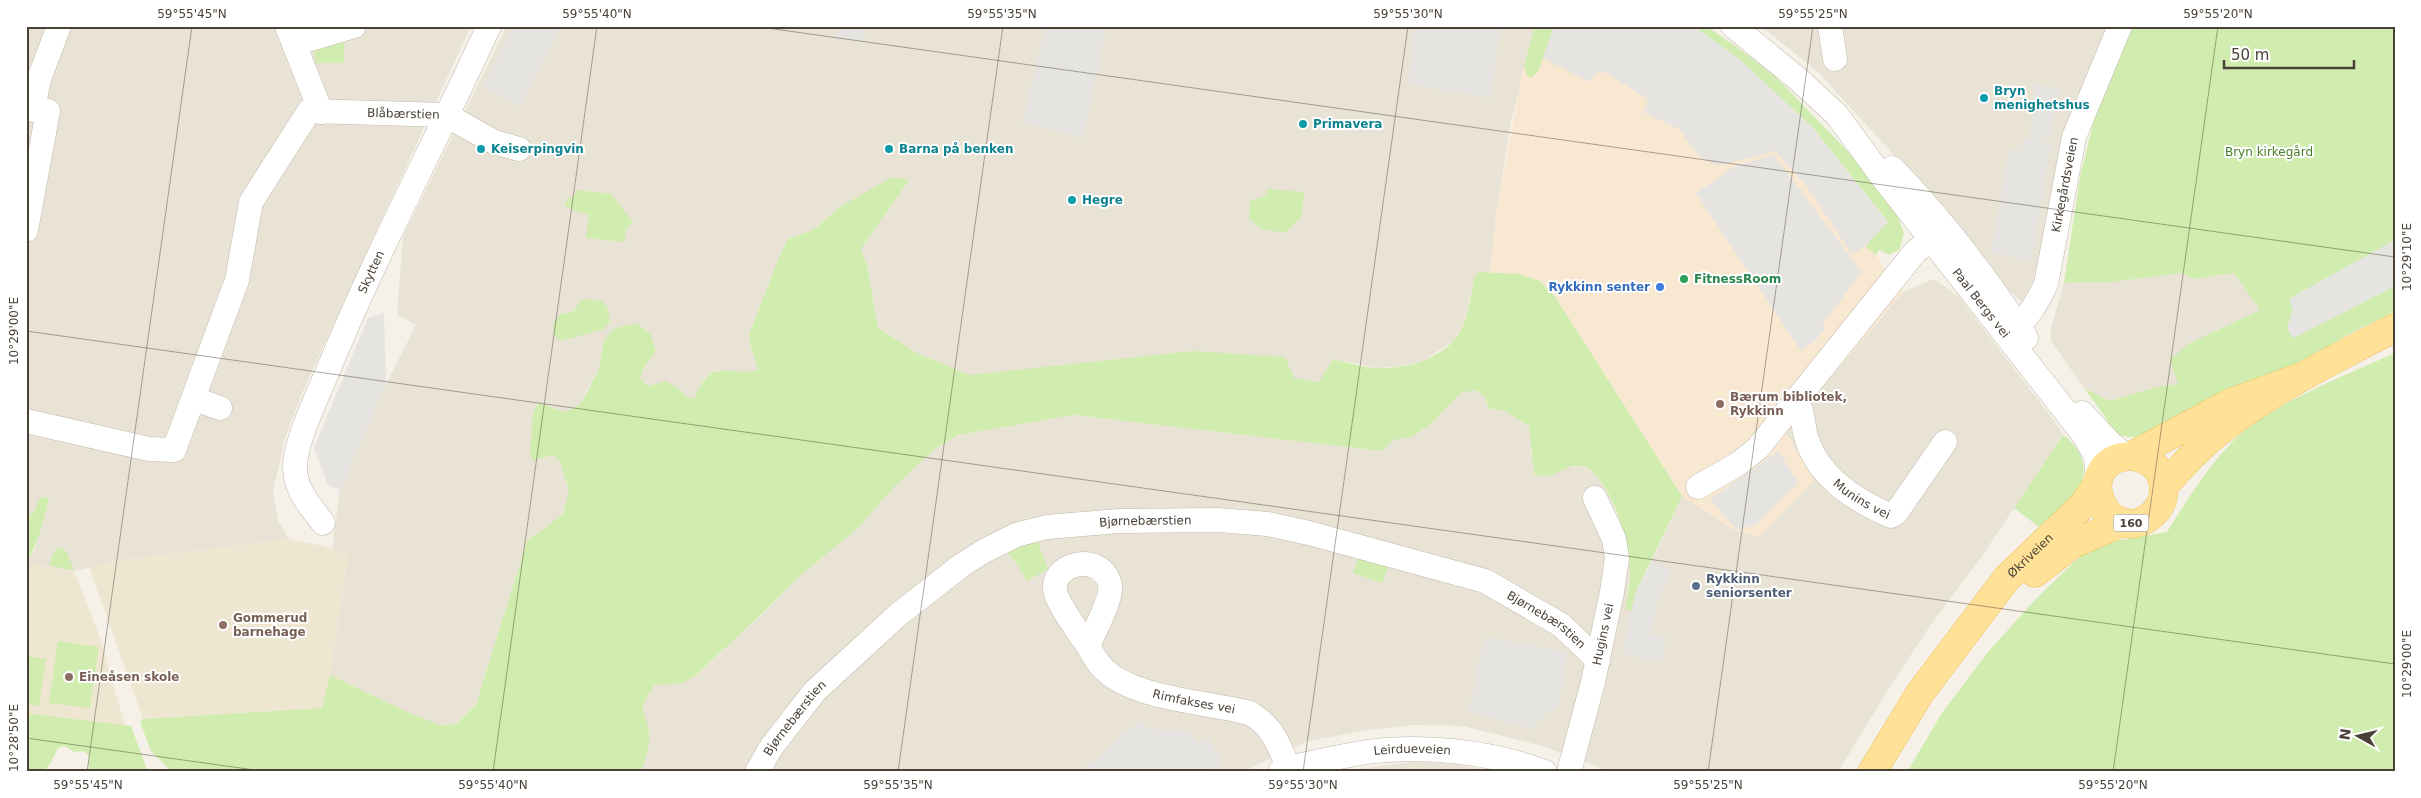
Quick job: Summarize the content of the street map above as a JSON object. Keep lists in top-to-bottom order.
{
  "streets": {
    "main road": ["160", "Økriveien"],
    "street": [
      "Blåbærstien",
      "Kirkegårdsveien",
      "Skytten",
      "Paal Bergs vei",
      "Munins vei",
      "Bjørnebærstien",
      "Hugins vei",
      "Rimfakses vei",
      "Leirdueveien"
    ]
  },
  "crossings": [
    ["Blåbærstien", "Skytten"],
    ["Kirkegårdsveien", "Paal Bergs vei"],
    ["Paal Bergs vei", "160"],
    ["Paal Bergs vei", "Økriveien"],
    ["Bjørnebærstien", "Hugins vei"],
    ["160", "Økriveien"],
    ["Rimfakses vei", "Leirdueveien"]
  ],
  "parks": ["Bryn kirkegård"],
  "places": [
    "Bryn menighetshus",
    "Primavera",
    "Keiserpingvin",
    "Barna på benken",
    "Hegre",
    "FitnessRoom",
    "Rykkinn senter",
    "Bærum bibliotek, Rykkinn",
    "Rykkinn seniorsenter",
    "Gommerud barnehage",
    "Eineåsen skole"
  ],
  "scale_bar": "50 m",
  "north": "left",
  "coordinates": [
    "59°55'45\"N",
    "59°55'40\"N",
    "59°55'35\"N",
    "59°55'30\"N",
    "59°55'25\"N",
    "59°55'20\"N",
    "10°29'10\"E",
    "10°29'00\"E",
    "10°28'50\"E"
  ]
}
